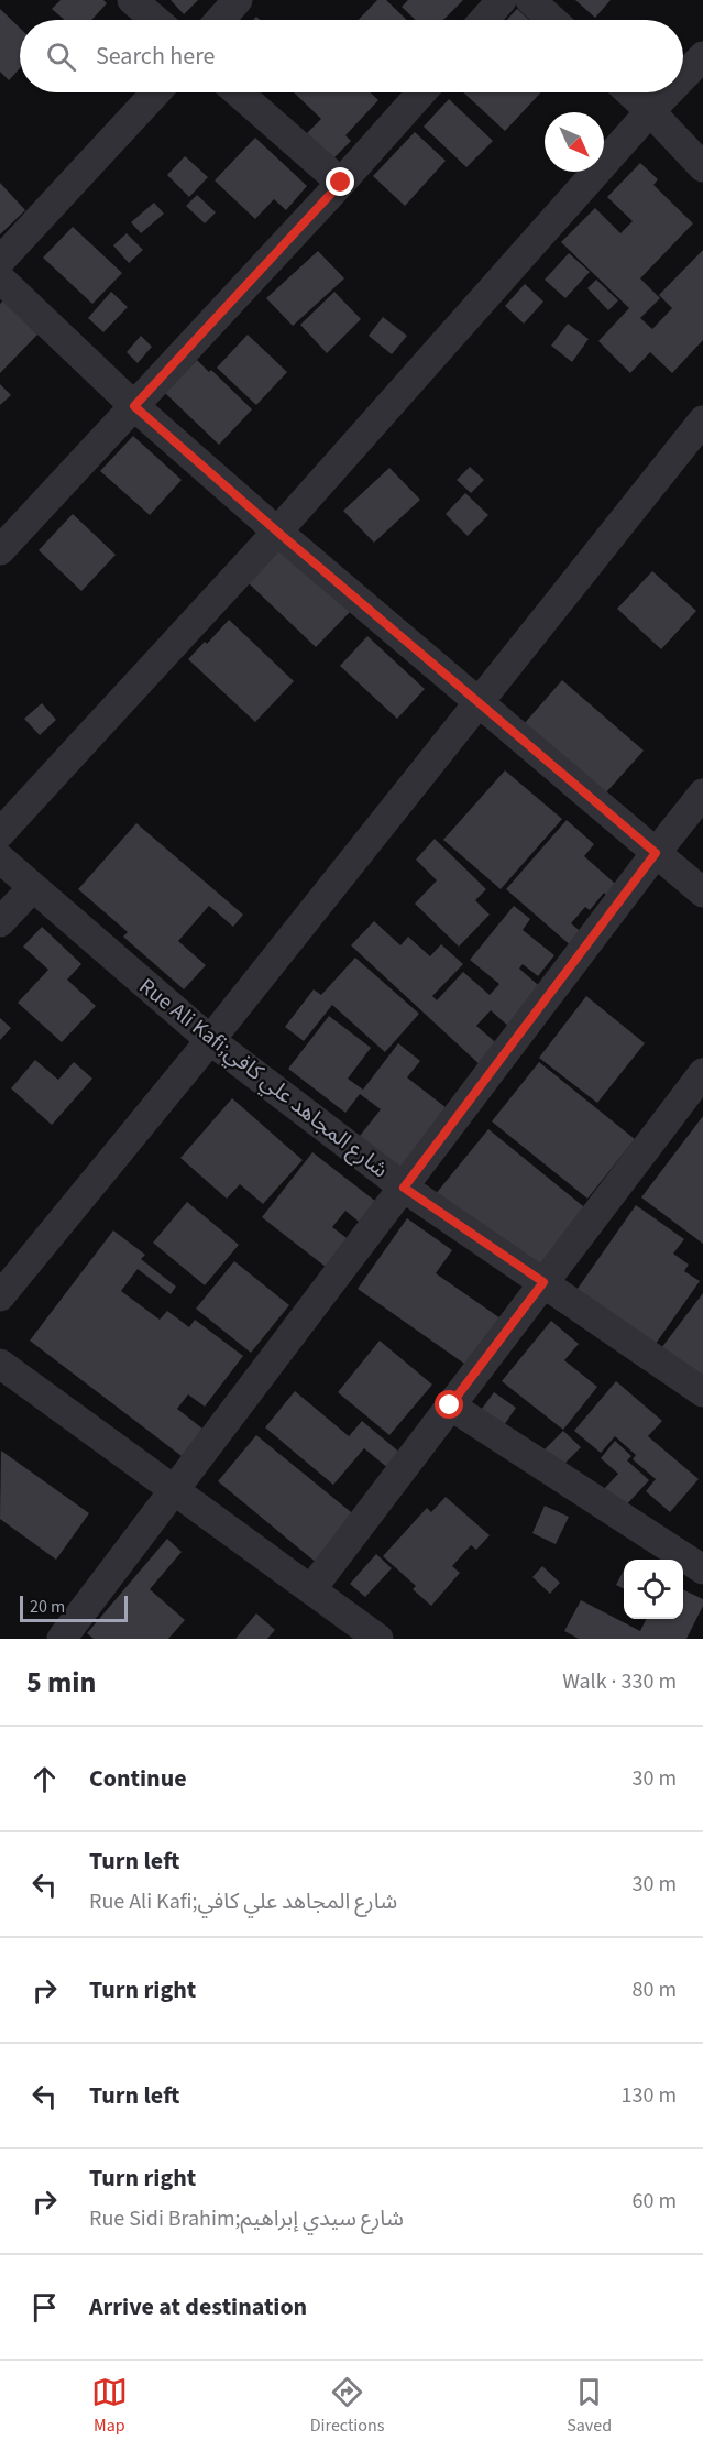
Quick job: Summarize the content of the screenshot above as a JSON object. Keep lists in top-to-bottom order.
{
  "streets": {
    "street": ["Rue Ali Kafi;شارع المجاهد علي كافي"]
  },
  "scale_bar": "20 m",
  "north": "bottom right",
  "page": {
    "search": "Search here",
    "scale": "20 m",
    "heading": ["5 min", "Walk · 330 m"],
    "list": [
      ["Continue", "30 m"],
      ["Turn left", "Rue Ali Kafi;شارع المجاهد علي كافي", "30 m"],
      ["Turn right", "80 m"],
      ["Turn left", "130 m"],
      ["Turn right", "Rue Sidi Brahim;شارع سيدي إبراهيم", "60 m"],
      "Arrive at destination"
    ],
    "nav": ["Map", "Directions", "Saved"]
  }
}
